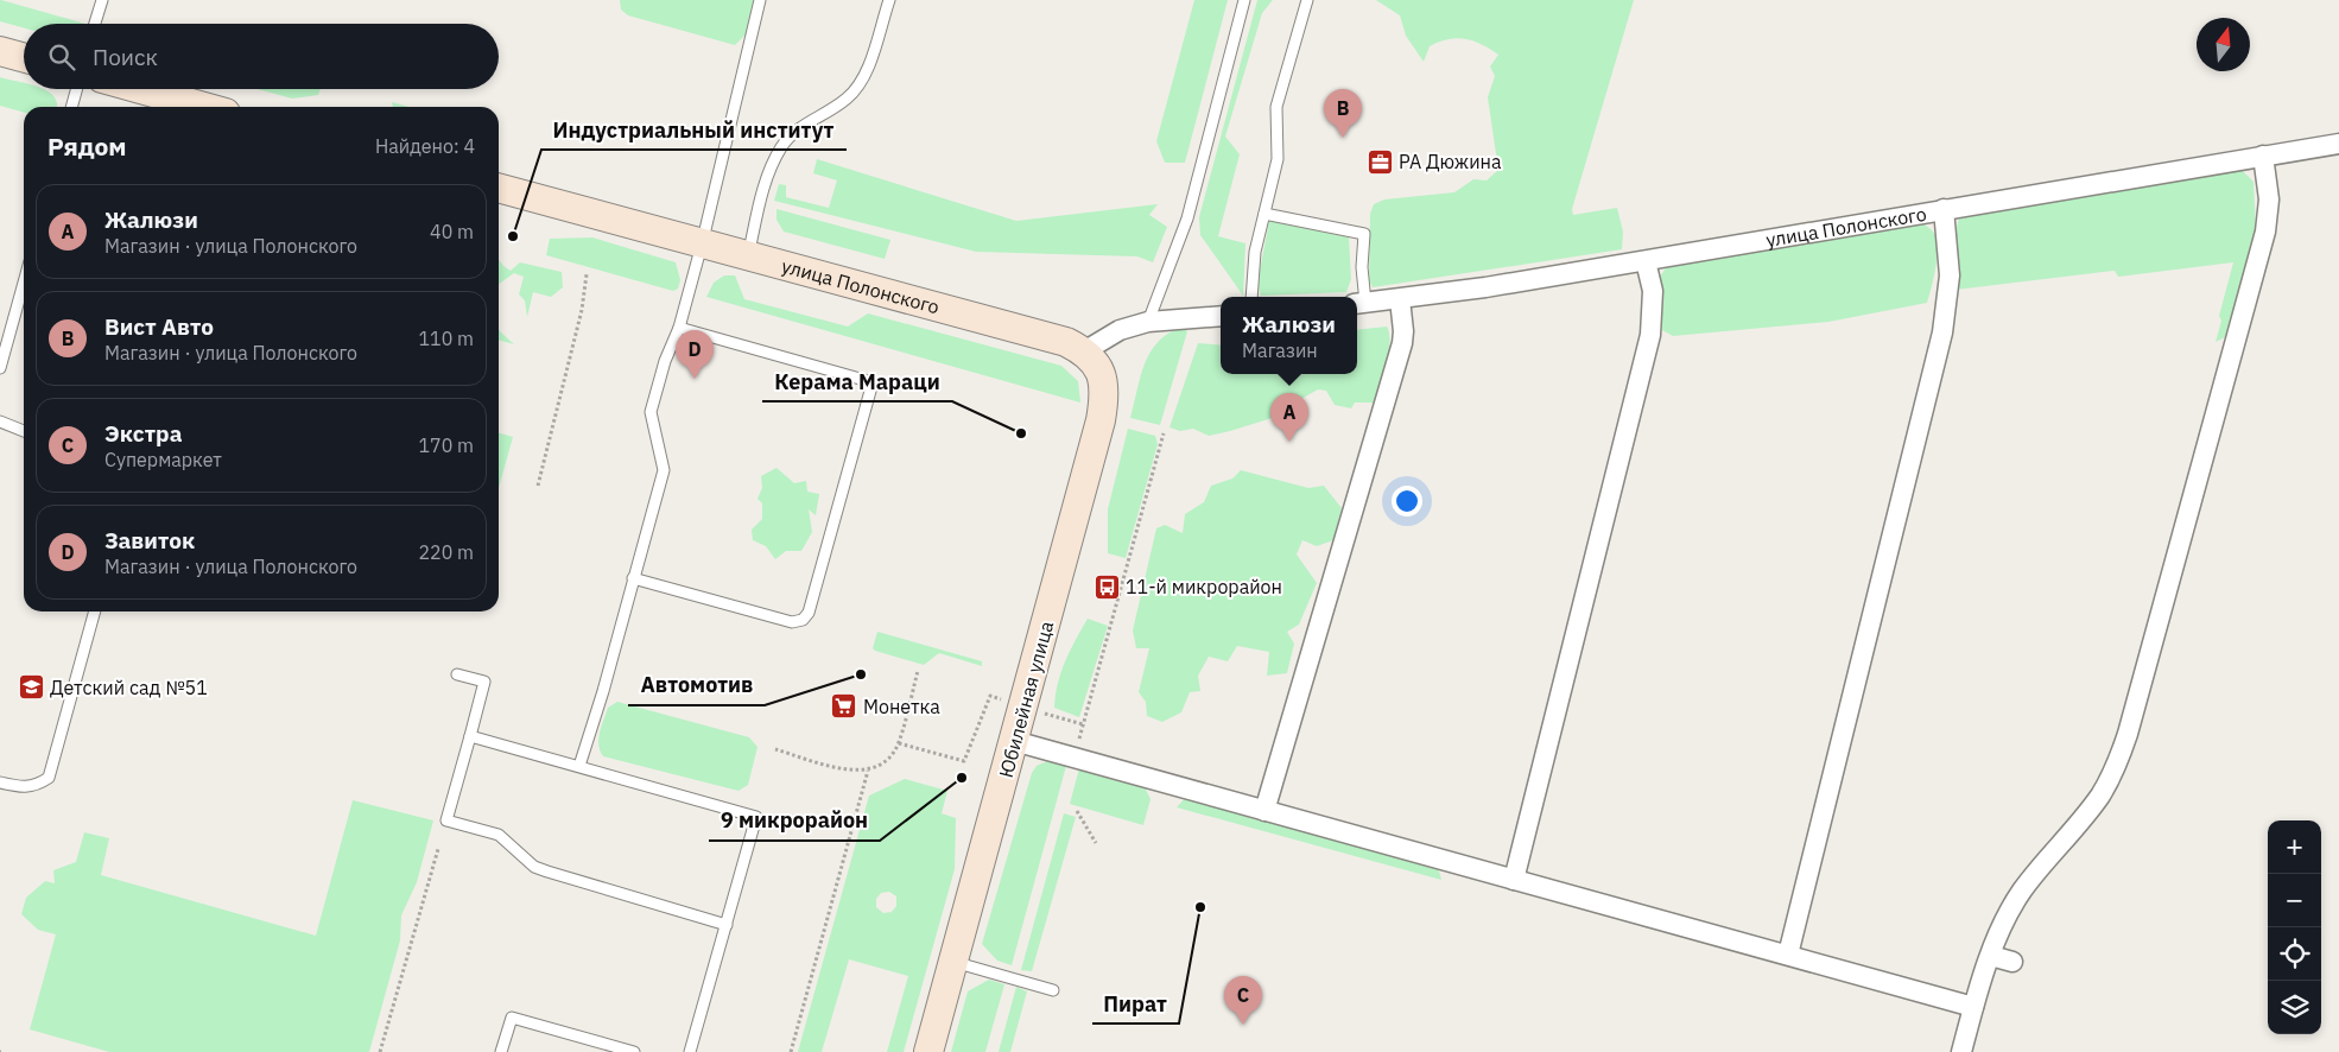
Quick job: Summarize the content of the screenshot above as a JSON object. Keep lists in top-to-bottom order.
{
  "streets": {
    "main road": ["улица Полонского", "Юбилейная улица"]
  },
  "crossings": [
    ["улица Полонского", "Юбилейная улица"]
  ],
  "places": {
    "office": ["РА Дюжина"],
    "other": [
      "Индустриальный институт",
      "Керама Мараци",
      "Автомотив",
      "9 микрорайон",
      "Пират"
    ],
    "bus stop": ["11-й микрорайон"],
    "school or university": ["Детский сад №51"],
    "supermarket": ["Монетка"]
  },
  "north": "top",
  "page": {
    "search": "Поиск",
    "pins": [
      "B",
      "D",
      "A",
      "C"
    ],
    "heading": ["Рядом", "Найдено: 4"],
    "list": [
      {
        "mark": "A",
        "name": "Жалюзи",
        "note": "Магазин · улица Полонского",
        "value": "40 m"
      },
      {
        "mark": "B",
        "name": "Вист Авто",
        "note": "Магазин · улица Полонского",
        "value": "110 m"
      },
      {
        "mark": "C",
        "name": "Экстра",
        "note": "Супермаркет",
        "value": "170 m"
      },
      {
        "mark": "D",
        "name": "Завиток",
        "note": "Магазин · улица Полонского",
        "value": "220 m"
      }
    ],
    "popup": ["Жалюзи", "Магазин"],
    "map_buttons": ["+", "−"]
  }
}
